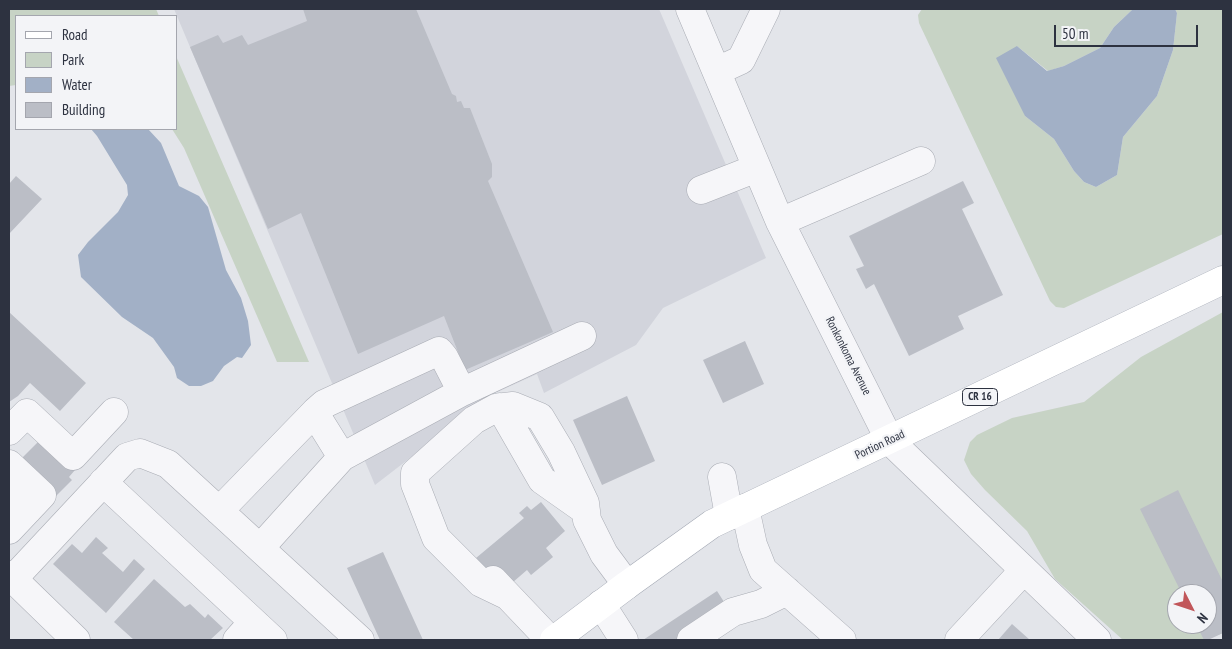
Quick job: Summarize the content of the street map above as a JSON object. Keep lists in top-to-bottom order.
{
  "streets": {
    "main road": ["CR 16", "Portion Road"],
    "street": ["Ronkonkoma Avenue"]
  },
  "crossings": [
    ["Ronkonkoma Avenue", "Portion Road"]
  ],
  "legend": [
    "Road",
    "Park",
    "Water",
    "Building"
  ],
  "scale_bar": "50 m",
  "north": "bottom right"
}
